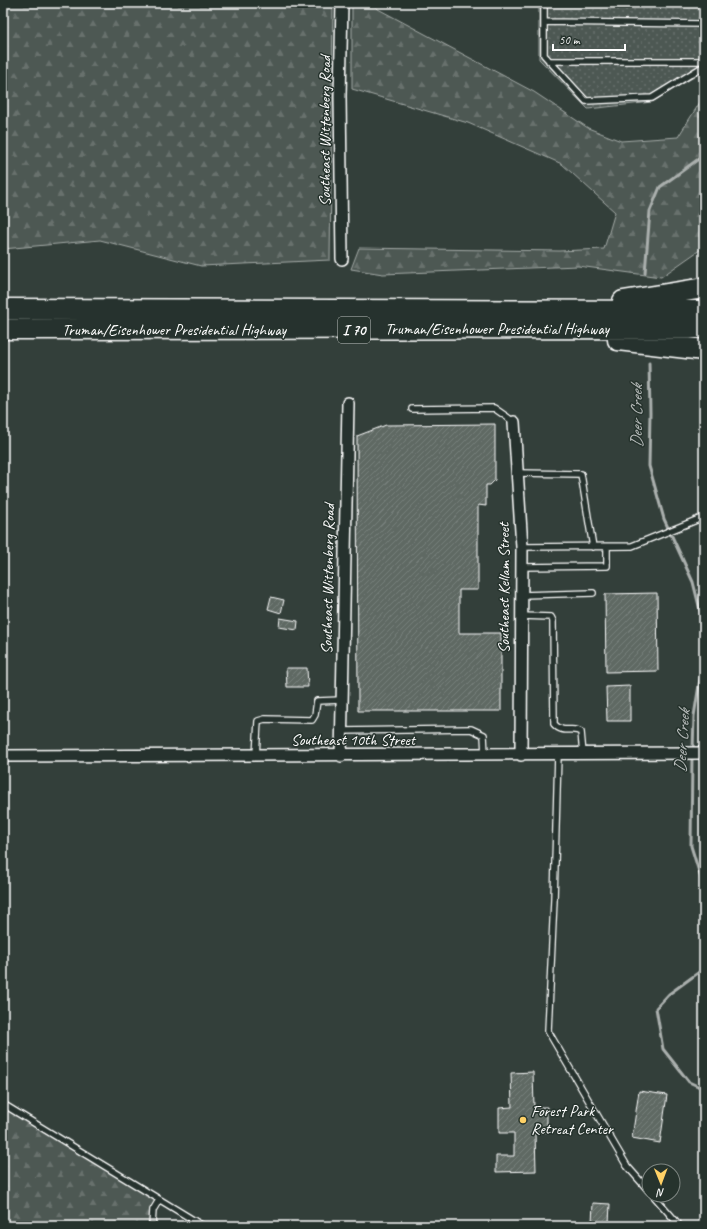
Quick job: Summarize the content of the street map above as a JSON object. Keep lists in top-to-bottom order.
{
  "streets": {
    "highway": ["Truman/Eisenhower Presidential Highway", "I 70"],
    "street": ["Southeast Wittenberg Road", "Southeast Kellam Street", "Southeast 10th Street"]
  },
  "crossings": [
    ["Southeast Wittenberg Road", "Southeast 10th Street"],
    ["Southeast Kellam Street", "Southeast 10th Street"]
  ],
  "water": ["Deer Creek"],
  "places": ["Forest Park Retreat Center"],
  "scale_bar": "50 m",
  "north": "bottom"
}
